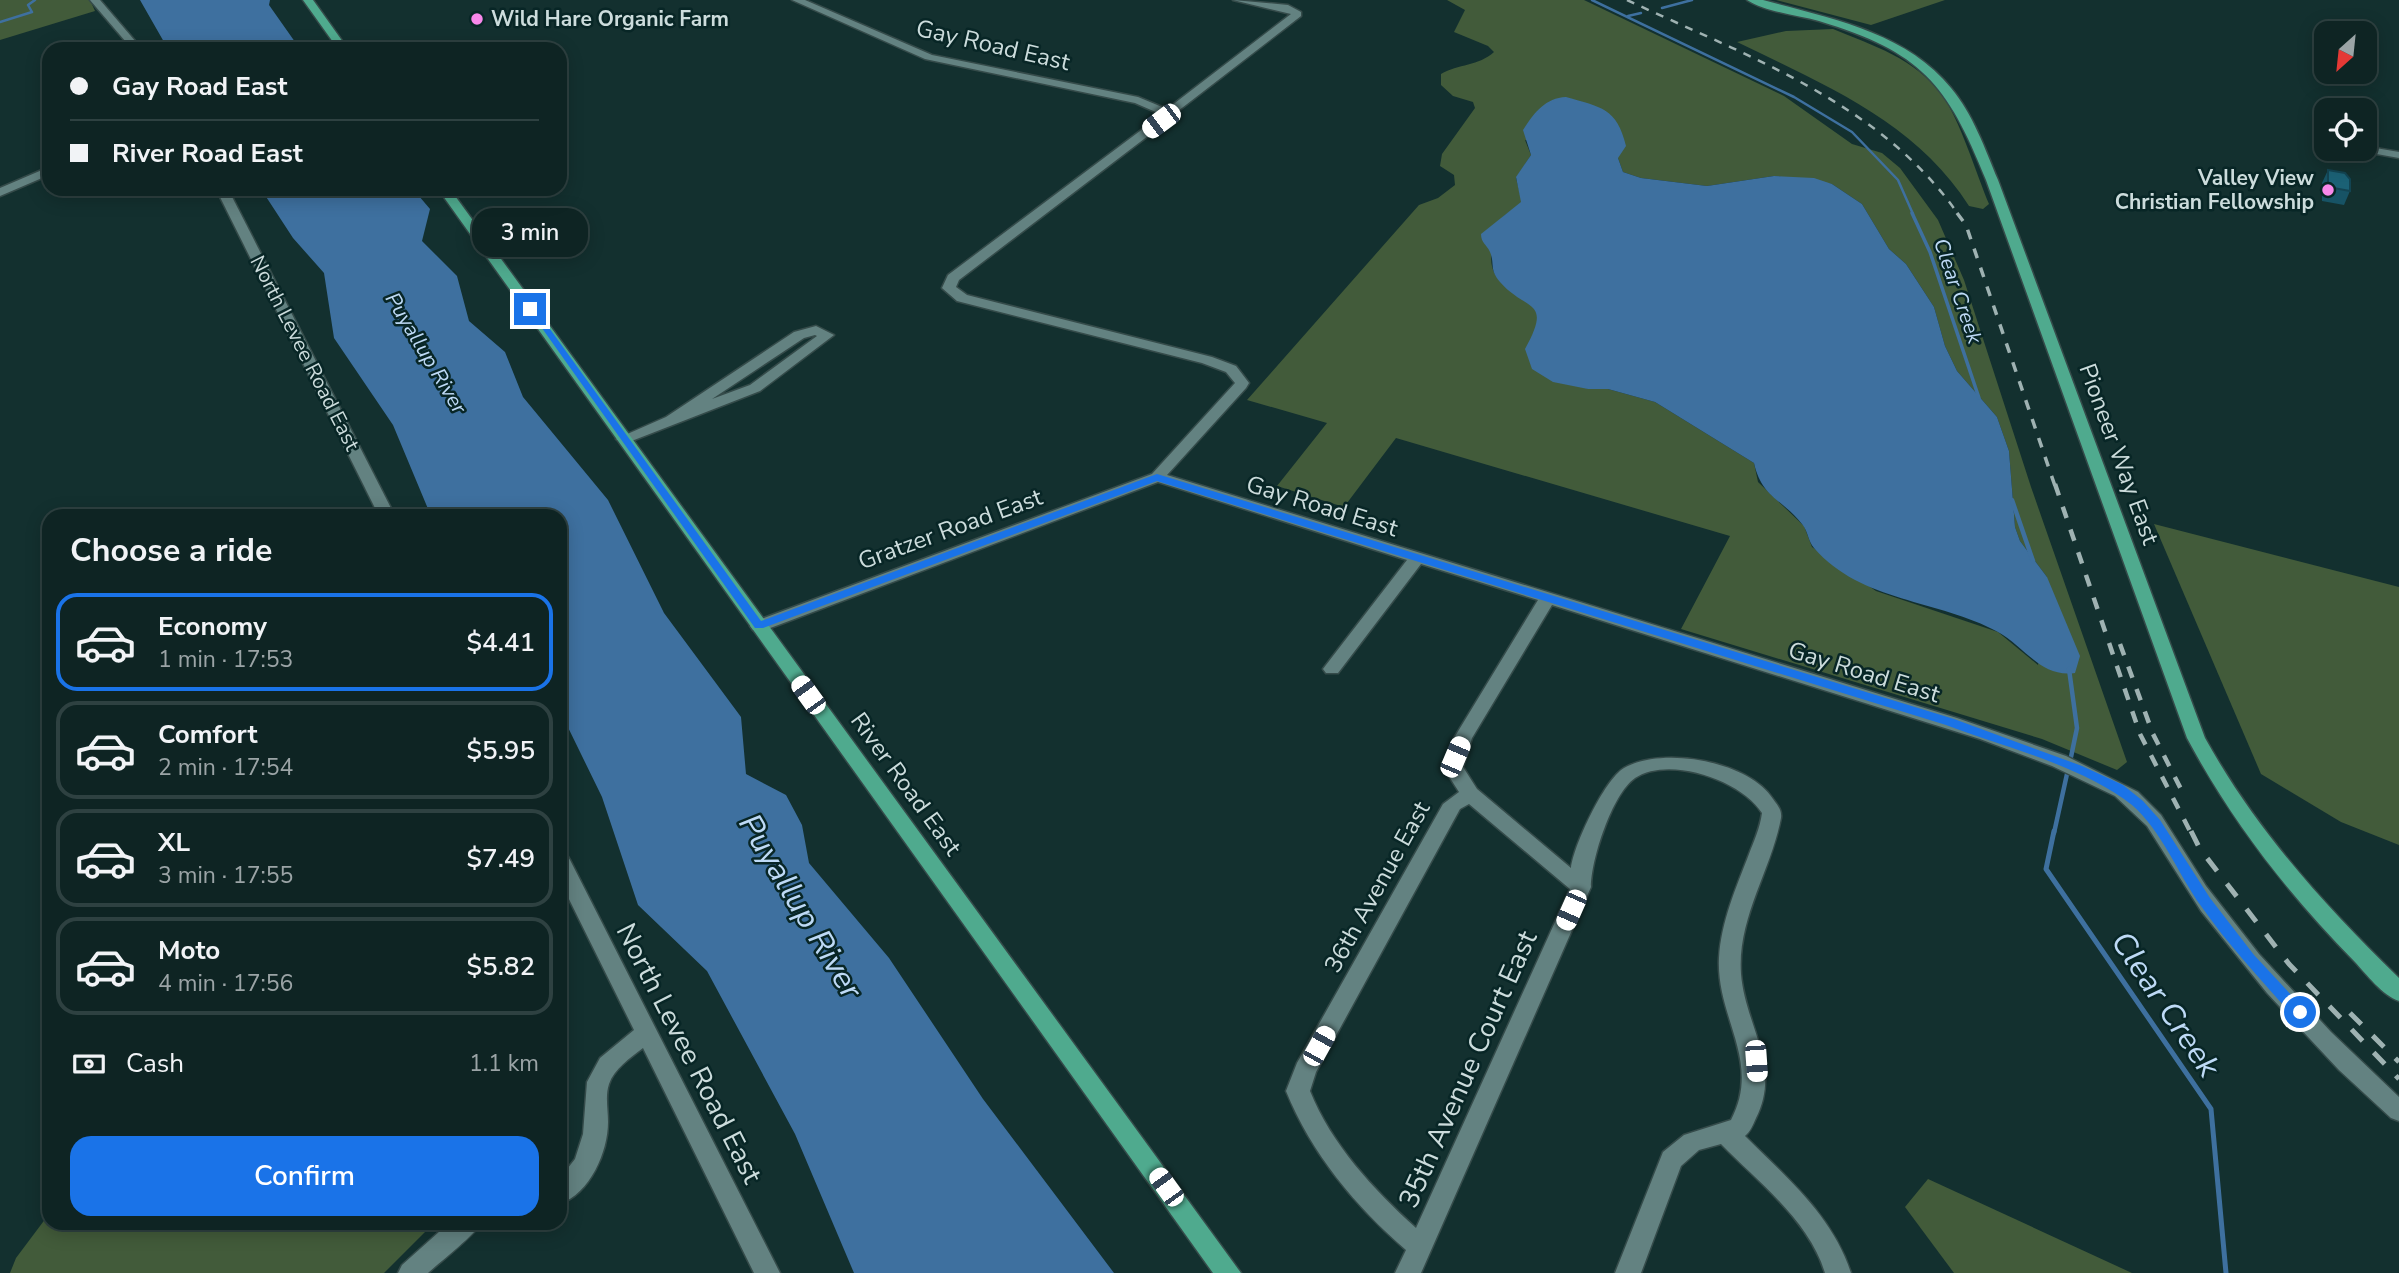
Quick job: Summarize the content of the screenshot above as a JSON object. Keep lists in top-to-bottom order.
{
  "streets": {
    "main road": ["Pioneer Way East", "River Road East"],
    "street": [
      "Gay Road East",
      "North Levee Road East",
      "Gratzer Road East",
      "36th Avenue East",
      "35th Avenue Court East"
    ]
  },
  "crossings": [
    ["Gay Road East", "Gratzer Road East"],
    ["Gratzer Road East", "River Road East"],
    ["36th Avenue East", "35th Avenue Court East"]
  ],
  "water": ["Clear Creek", "Puyallup River"],
  "places": ["Wild Hare Organic Farm", "Valley View Christian Fellowship"],
  "north": "bottom left",
  "page": {
    "banner": ["Gay Road East", "River Road East"],
    "bubble": "3 min",
    "heading": "Choose a ride",
    "list": [
      {
        "name": "Economy",
        "note": "1 min · 17:53",
        "value": "$4.41"
      },
      {
        "name": "Comfort",
        "note": "2 min · 17:54",
        "value": "$5.95"
      },
      {
        "name": "XL",
        "note": "3 min · 17:55",
        "value": "$7.49"
      },
      {
        "name": "Moto",
        "note": "4 min · 17:56",
        "value": "$5.82"
      }
    ],
    "pay": ["Cash", "1.1 km"],
    "buttons": "Confirm"
  }
}
